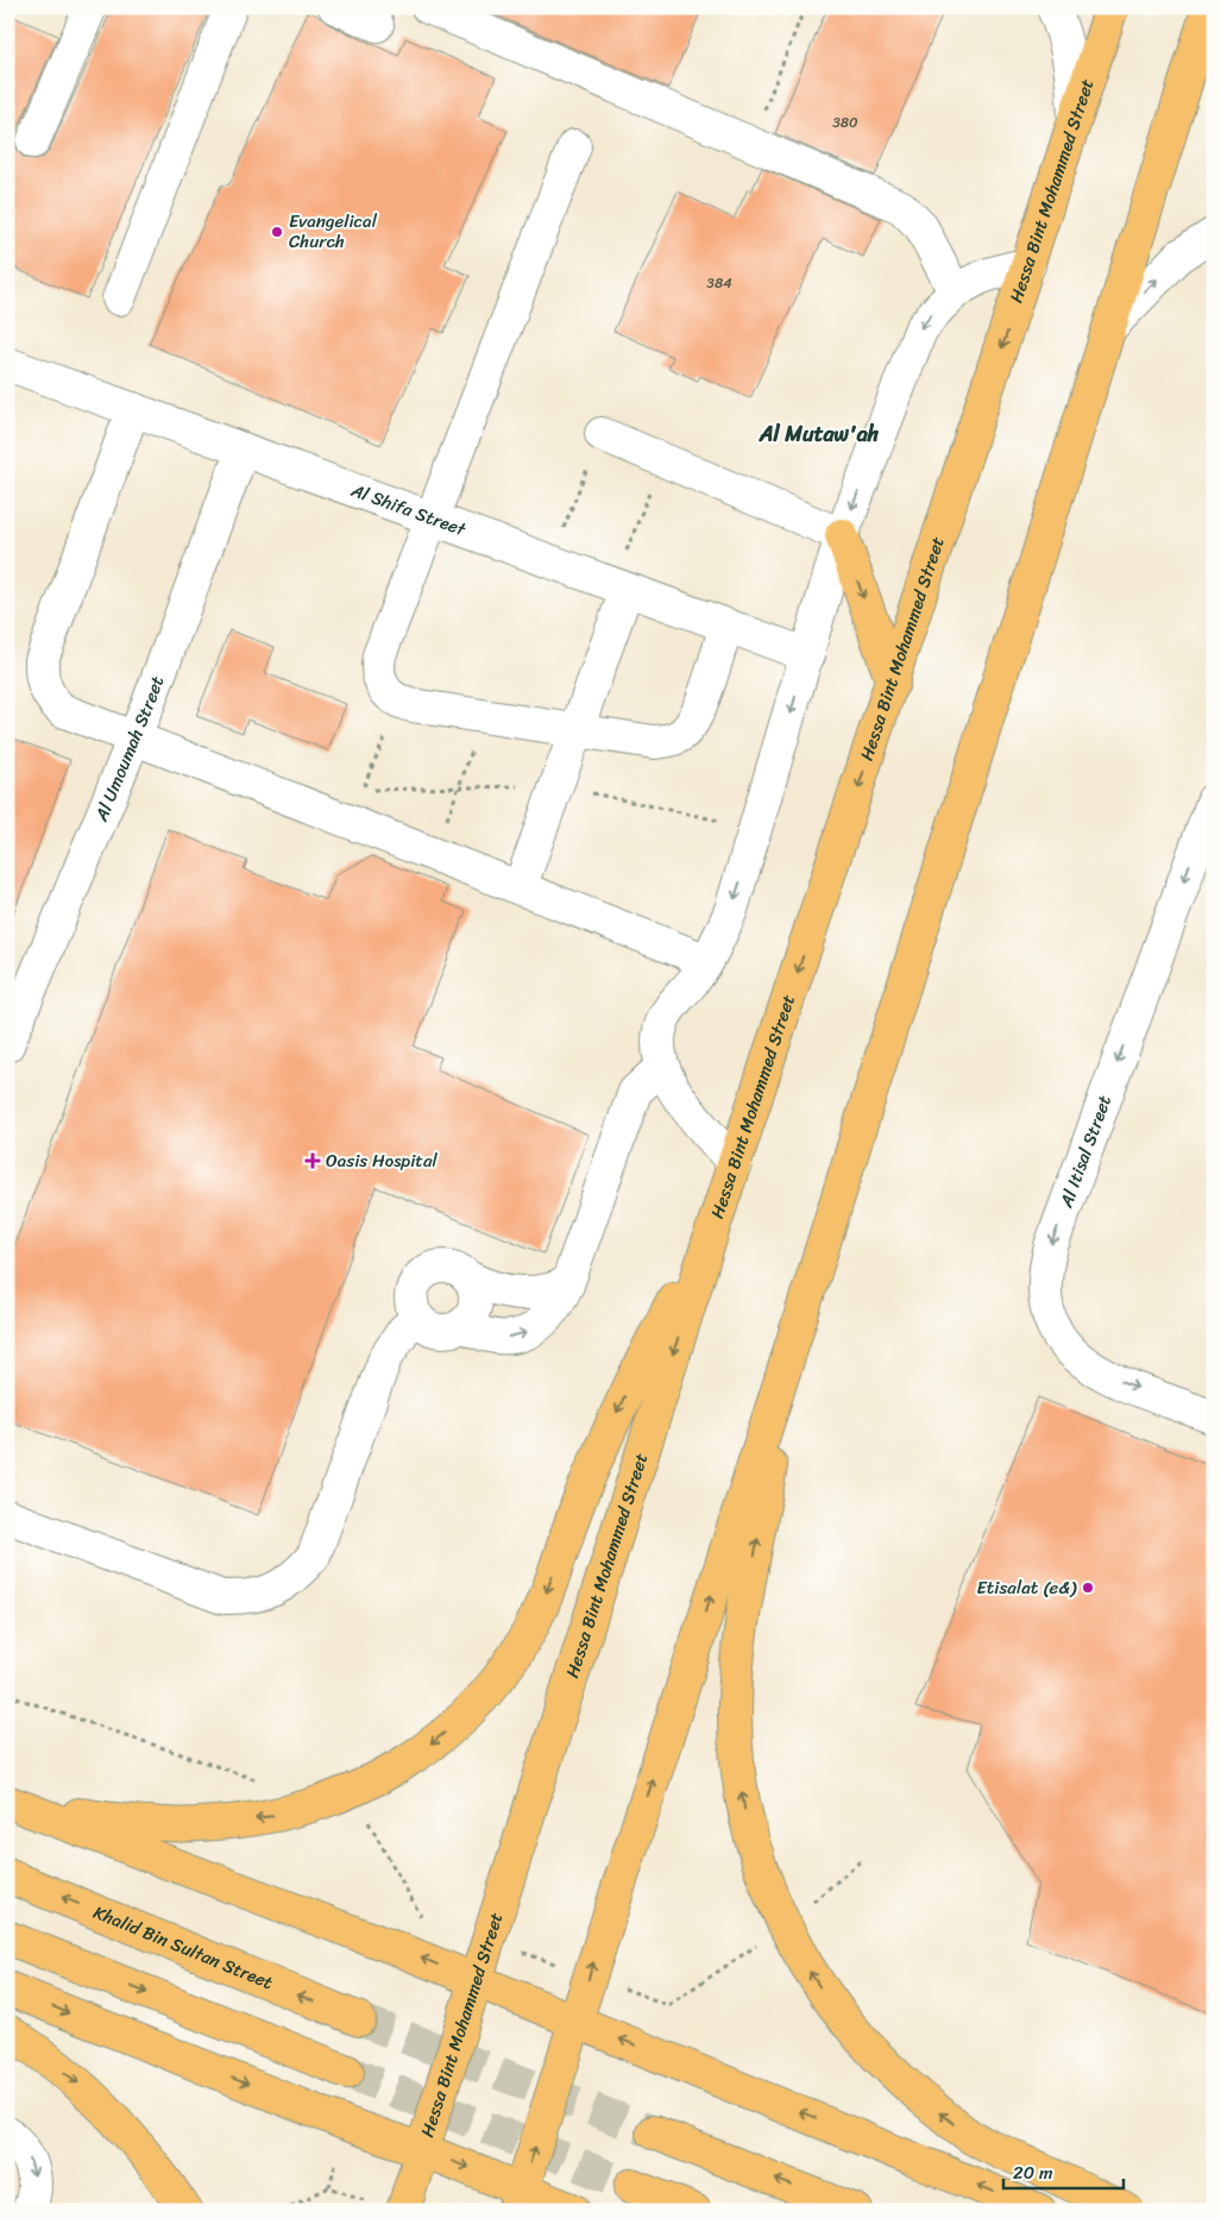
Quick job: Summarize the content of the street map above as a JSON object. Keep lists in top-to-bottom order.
{
  "streets": {
    "main road": ["Hessa Bint Mohammed Street", "Khalid Bin Sultan Street"],
    "street": ["Al Shifa Street", "Al Umoumah Street", "Al Itisal Street"]
  },
  "crossings": [
    ["Al Shifa Street", "Al Umoumah Street"]
  ],
  "one_way": ["Al Itisal Street"],
  "districts": ["Al Mutaw'ah"],
  "places": {
    "other": ["Evangelical Church", "Etisalat (e&)"],
    "health": ["Oasis Hospital"]
  },
  "house_numbers": ["380", "384"],
  "scale_bar": "20 m"
}
